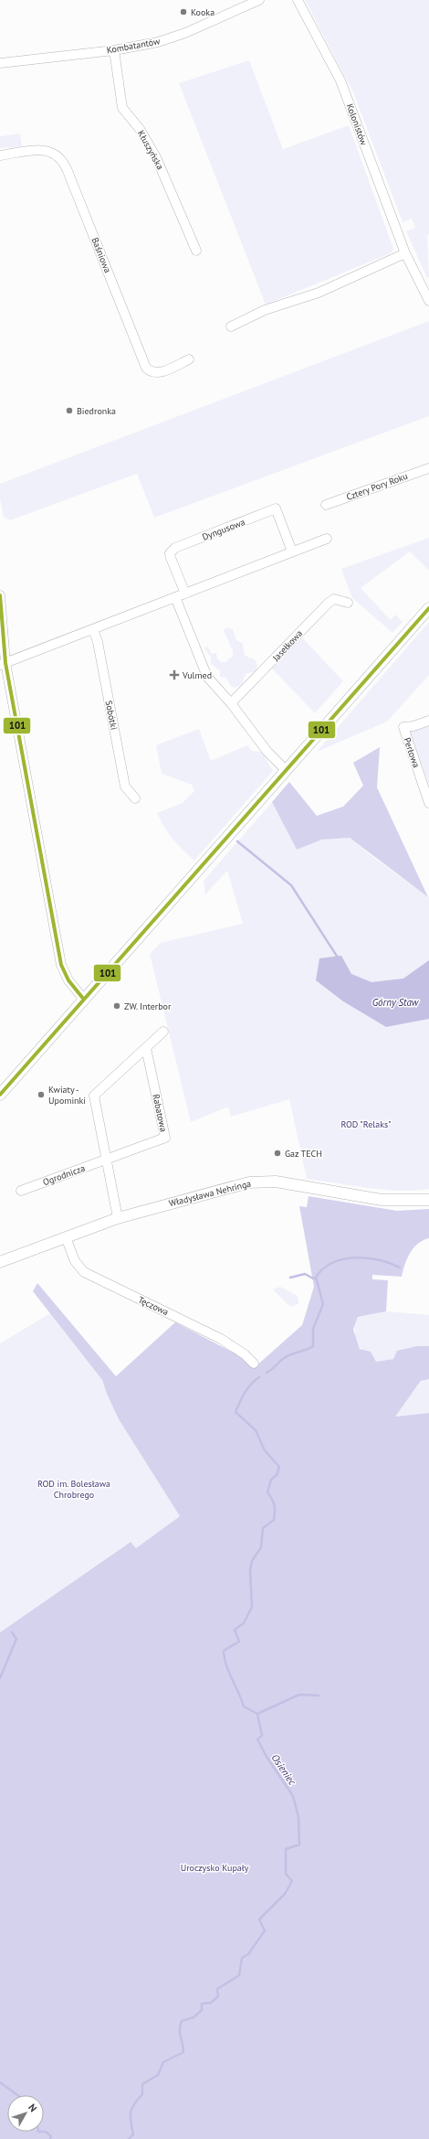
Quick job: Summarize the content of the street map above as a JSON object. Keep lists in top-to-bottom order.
{
  "streets": {
    "street": [
      "Kombatantów",
      "Kolonistów",
      "Kłuszyńska",
      "Baśniowa",
      "Cztery Pory Roku",
      "Dyngusowa",
      "Jasełkowa",
      "Sobótki",
      "Perłowa",
      "Rabatowa",
      "Ogrodnicza",
      "Władysława Nehringa",
      "Tęczowa"
    ]
  },
  "crossings": [
    ["Kombatantów", "Kłuszyńska"],
    ["Rabatowa", "Ogrodnicza"],
    ["Władysława Nehringa", "Tęczowa"]
  ],
  "water": ["Górny Staw", "Osieniec"],
  "parks": ["ROD \"Relaks\"", "ROD im. Bolesława Chrobrego", "Uroczysko Kupały"],
  "places": {
    "other": [
      "Kooka",
      "Biedronka",
      "ZW. Interbor",
      "Kwiaty - Upominki",
      "Gaz TECH"
    ],
    "health": ["Vulmed"]
  },
  "lines": ["transit line 101"],
  "north": "top right"
}
